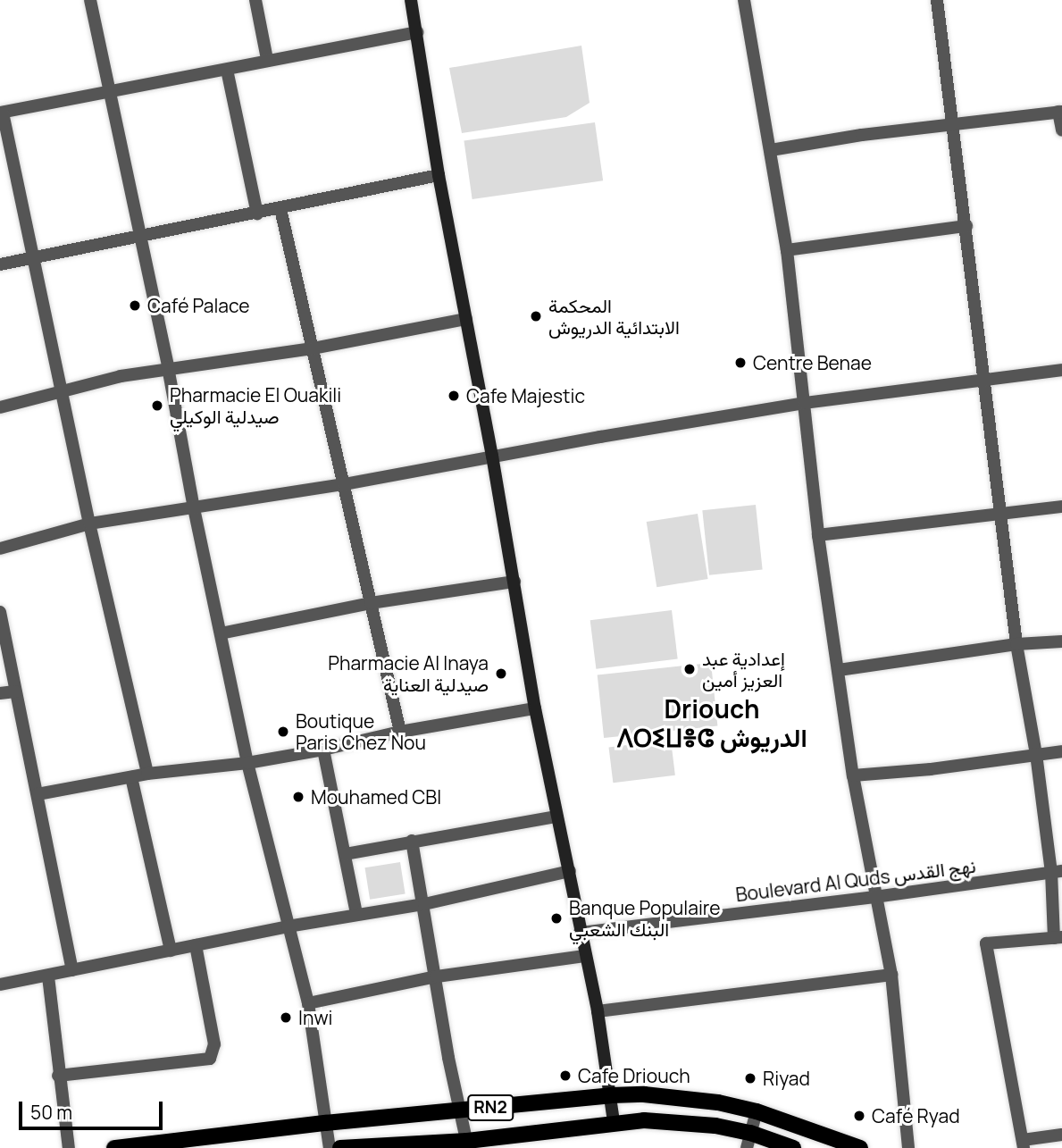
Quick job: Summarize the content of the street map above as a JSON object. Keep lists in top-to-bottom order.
{
  "streets": {
    "main road": ["RN2"],
    "street": ["Boulevard Al Quds نهج القدس"]
  },
  "districts": ["Driouch ⴷⵔⵉⵡⴻⵛ الدريوش"],
  "places": [
    "Café Palace",
    "المحكمة الابتدائية الدريوش",
    "Centre Benae",
    "Cafe Majestic",
    "Pharmacie El Ouakili صيدلية الوكيلي",
    "إعدادية عبد العزيز أمين",
    "Pharmacie Al Inaya صيدلية العناية",
    "Boutique Paris Chez Nou",
    "Mouhamed CBI",
    "Banque Populaire البنك الشعبي",
    "Inwi",
    "Cafe Driouch",
    "Riyad",
    "Café Ryad"
  ],
  "scale_bar": "50 m"
}
